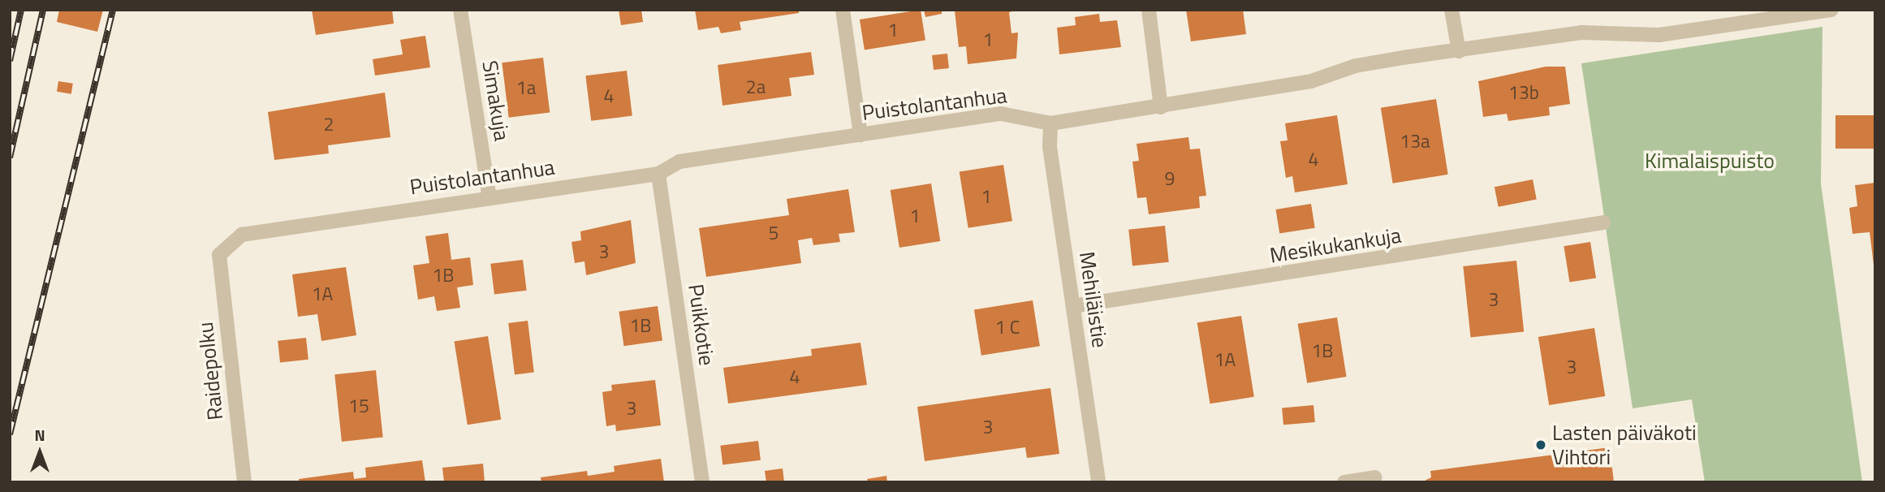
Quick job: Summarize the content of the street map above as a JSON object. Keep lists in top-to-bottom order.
{
  "streets": {
    "street": [
      "Simakuja",
      "Puistolantanhua",
      "Mesikukankuja",
      "Mehiläistie",
      "Puikkotie",
      "Raidepolku"
    ]
  },
  "crossings": [
    ["Simakuja", "Puistolantanhua"],
    ["Puistolantanhua", "Mehiläistie"],
    ["Puistolantanhua", "Puikkotie"],
    ["Puistolantanhua", "Raidepolku"],
    ["Mesikukankuja", "Mehiläistie"]
  ],
  "parks": ["Kimalaispuisto"],
  "places": ["Lasten päiväkoti Vihtori"],
  "house_numbers": [
    "1",
    "1",
    "2a",
    "1a",
    "13b",
    "4",
    "2",
    "13a",
    "4",
    "9",
    "1",
    "1",
    "5",
    "3",
    "1B",
    "1A",
    "3",
    "1B",
    "1 C",
    "1B",
    "1A",
    "3",
    "4",
    "15",
    "3",
    "3"
  ],
  "north": "top"
}
